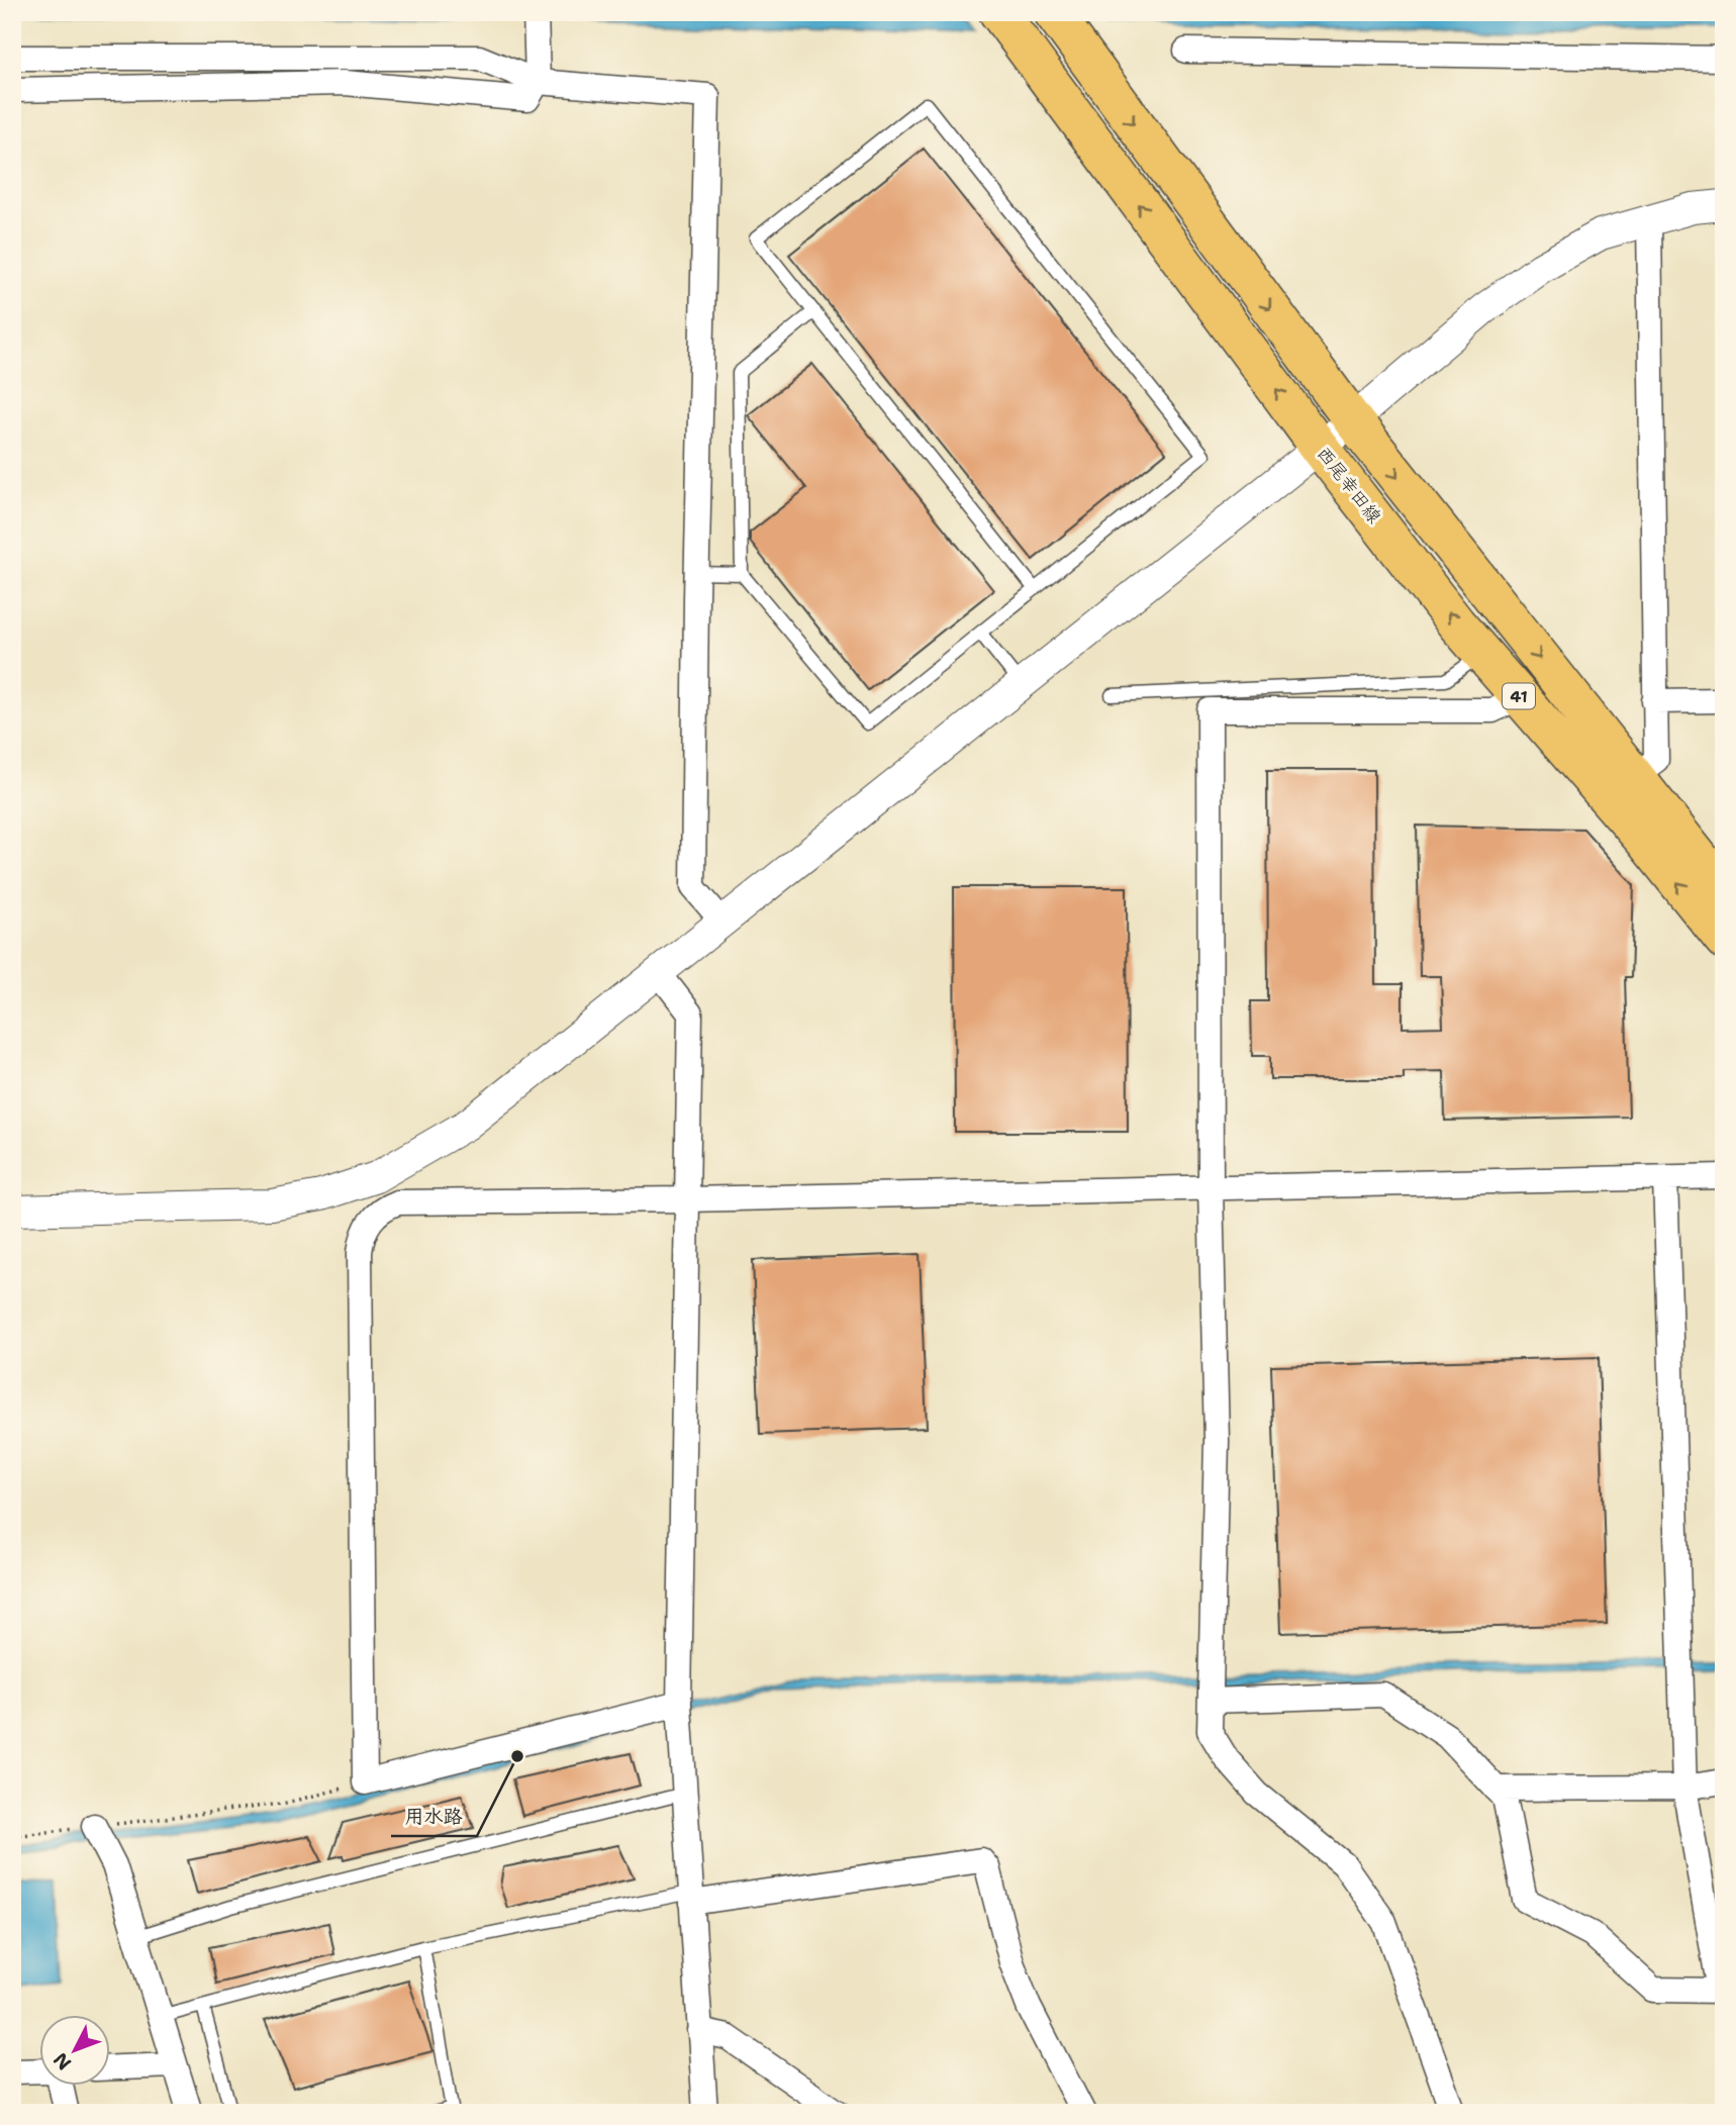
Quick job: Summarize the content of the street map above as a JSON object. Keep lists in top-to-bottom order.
{
  "streets": {
    "main road": ["西尾幸田線", "41"]
  },
  "places": ["用水路"],
  "north": "bottom left"
}
